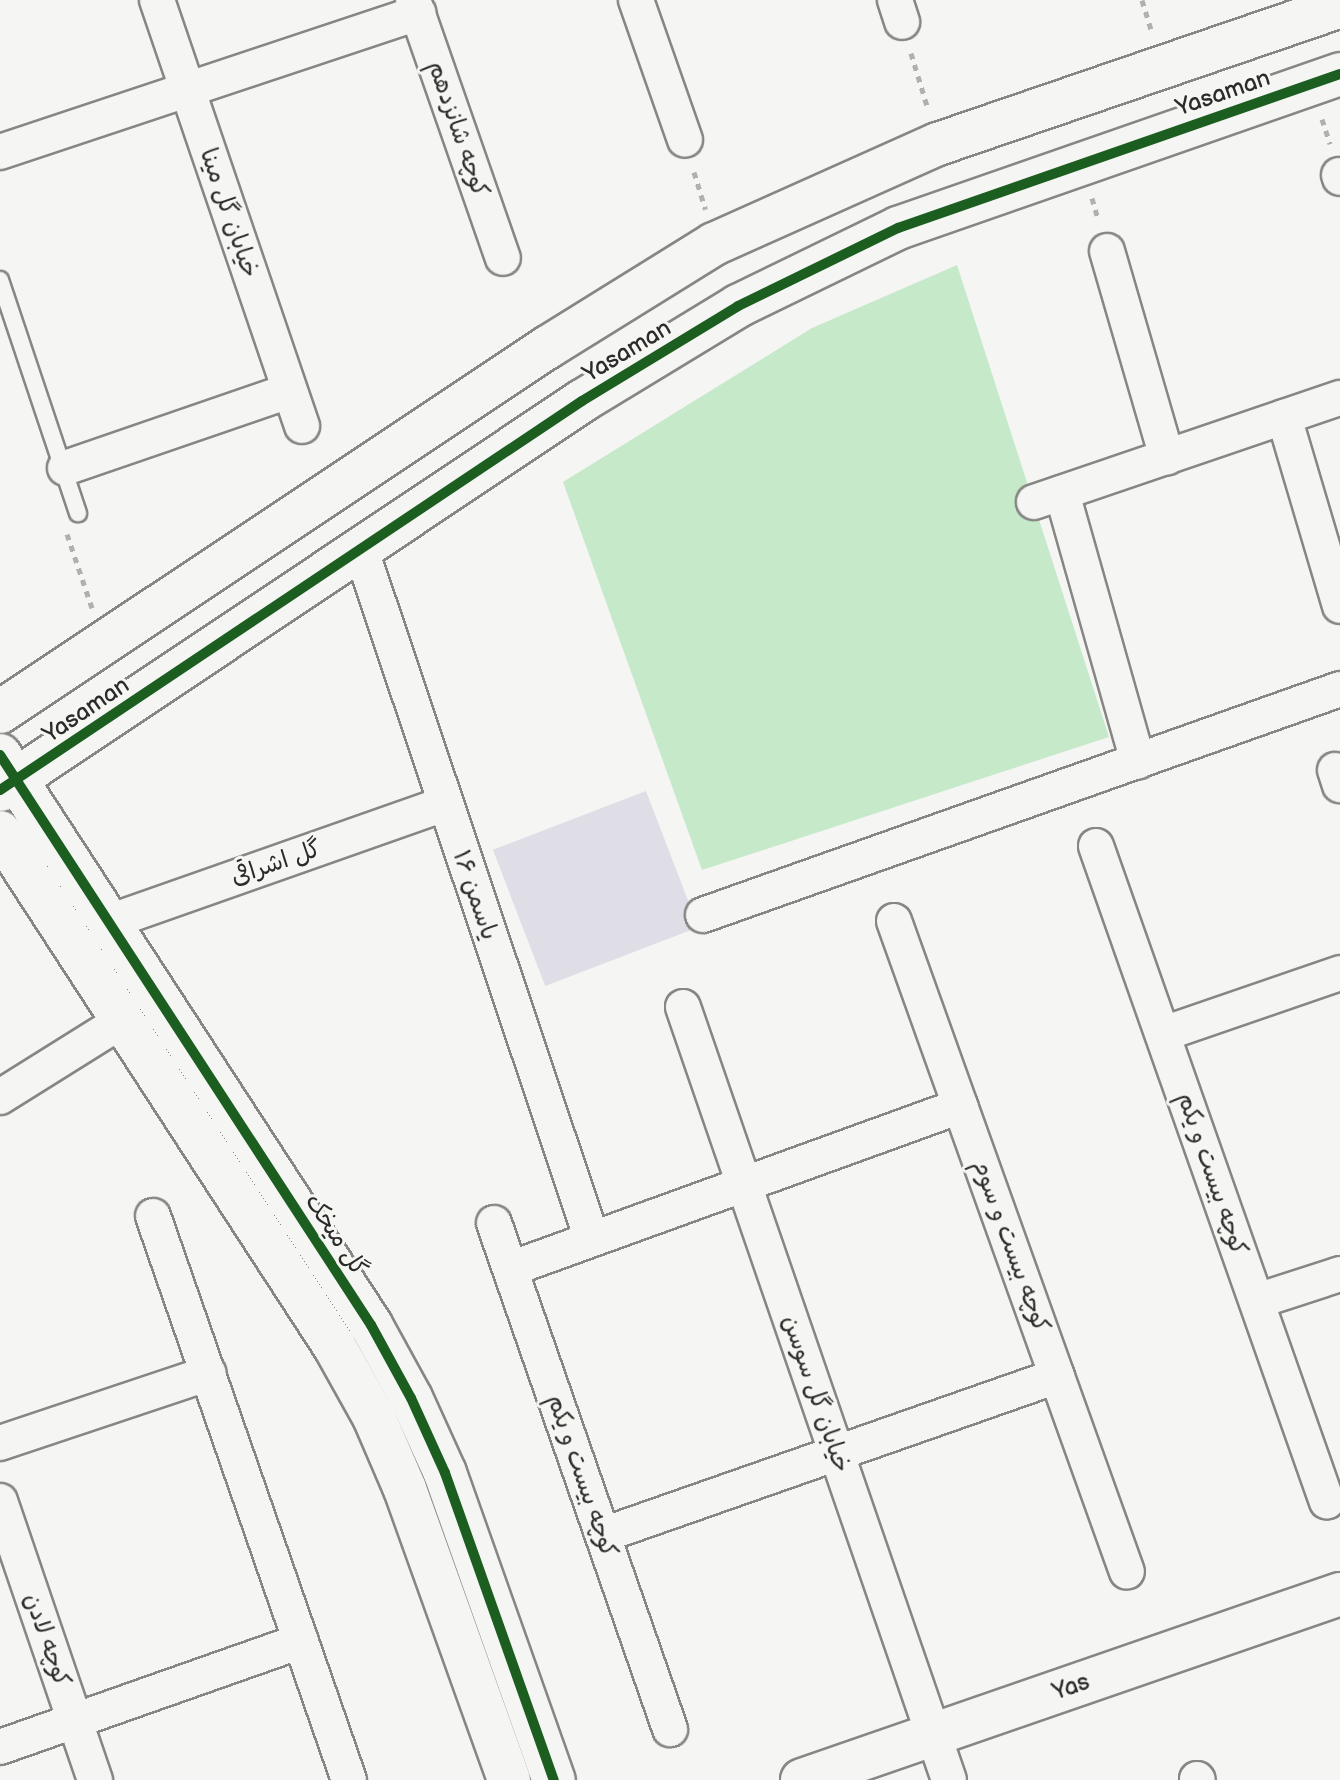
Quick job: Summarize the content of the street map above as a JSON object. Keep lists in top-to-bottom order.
{
  "streets": {
    "street": [
      "Yasaman",
      "کوچه شانزدهم",
      "خیابان گل مینا",
      "گل اشراقی",
      "یاسمن ۱۶",
      "کوچه بیست و یکم",
      "گل میخک",
      "کوچه بیست و سوم",
      "خیابان گل سوسن",
      "کوچه لادن",
      "Yas"
    ]
  },
  "crossings": [
    ["Yasaman", "یاسمن ۱۶"],
    ["Yasaman", "گل میخک"],
    ["گل اشراقی", "یاسمن ۱۶"],
    ["گل اشراقی", "گل میخک"],
    ["خیابان گل سوسن", "Yas"]
  ]
}
